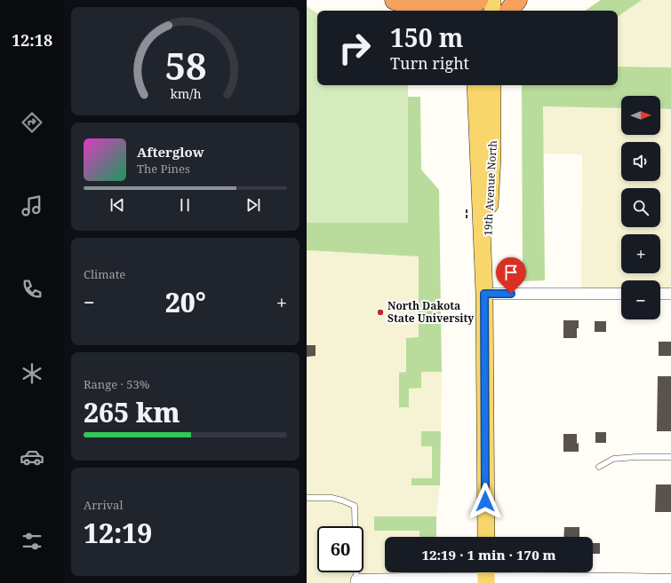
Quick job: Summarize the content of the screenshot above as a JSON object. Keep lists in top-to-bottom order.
{
  "streets": {
    "main road": ["19th Avenue North"]
  },
  "places": ["North Dakota State University"],
  "north": "right",
  "page": {
    "tabs": "12:18",
    "turn": ["150 m", "Turn right"],
    "map_buttons": ["+", "−"],
    "song": ["Afterglow", "The Pines"],
    "tile": [
      "Climate",
      ["Range · 53%", "265 km"],
      ["Arrival", "12:19"]
    ],
    "heat": ["−", "20°", "+"],
    "limit": "60",
    "trip": "12:19 · 1 min · 170 m",
    "gauge": ["58", "km/h"]
  }
}
